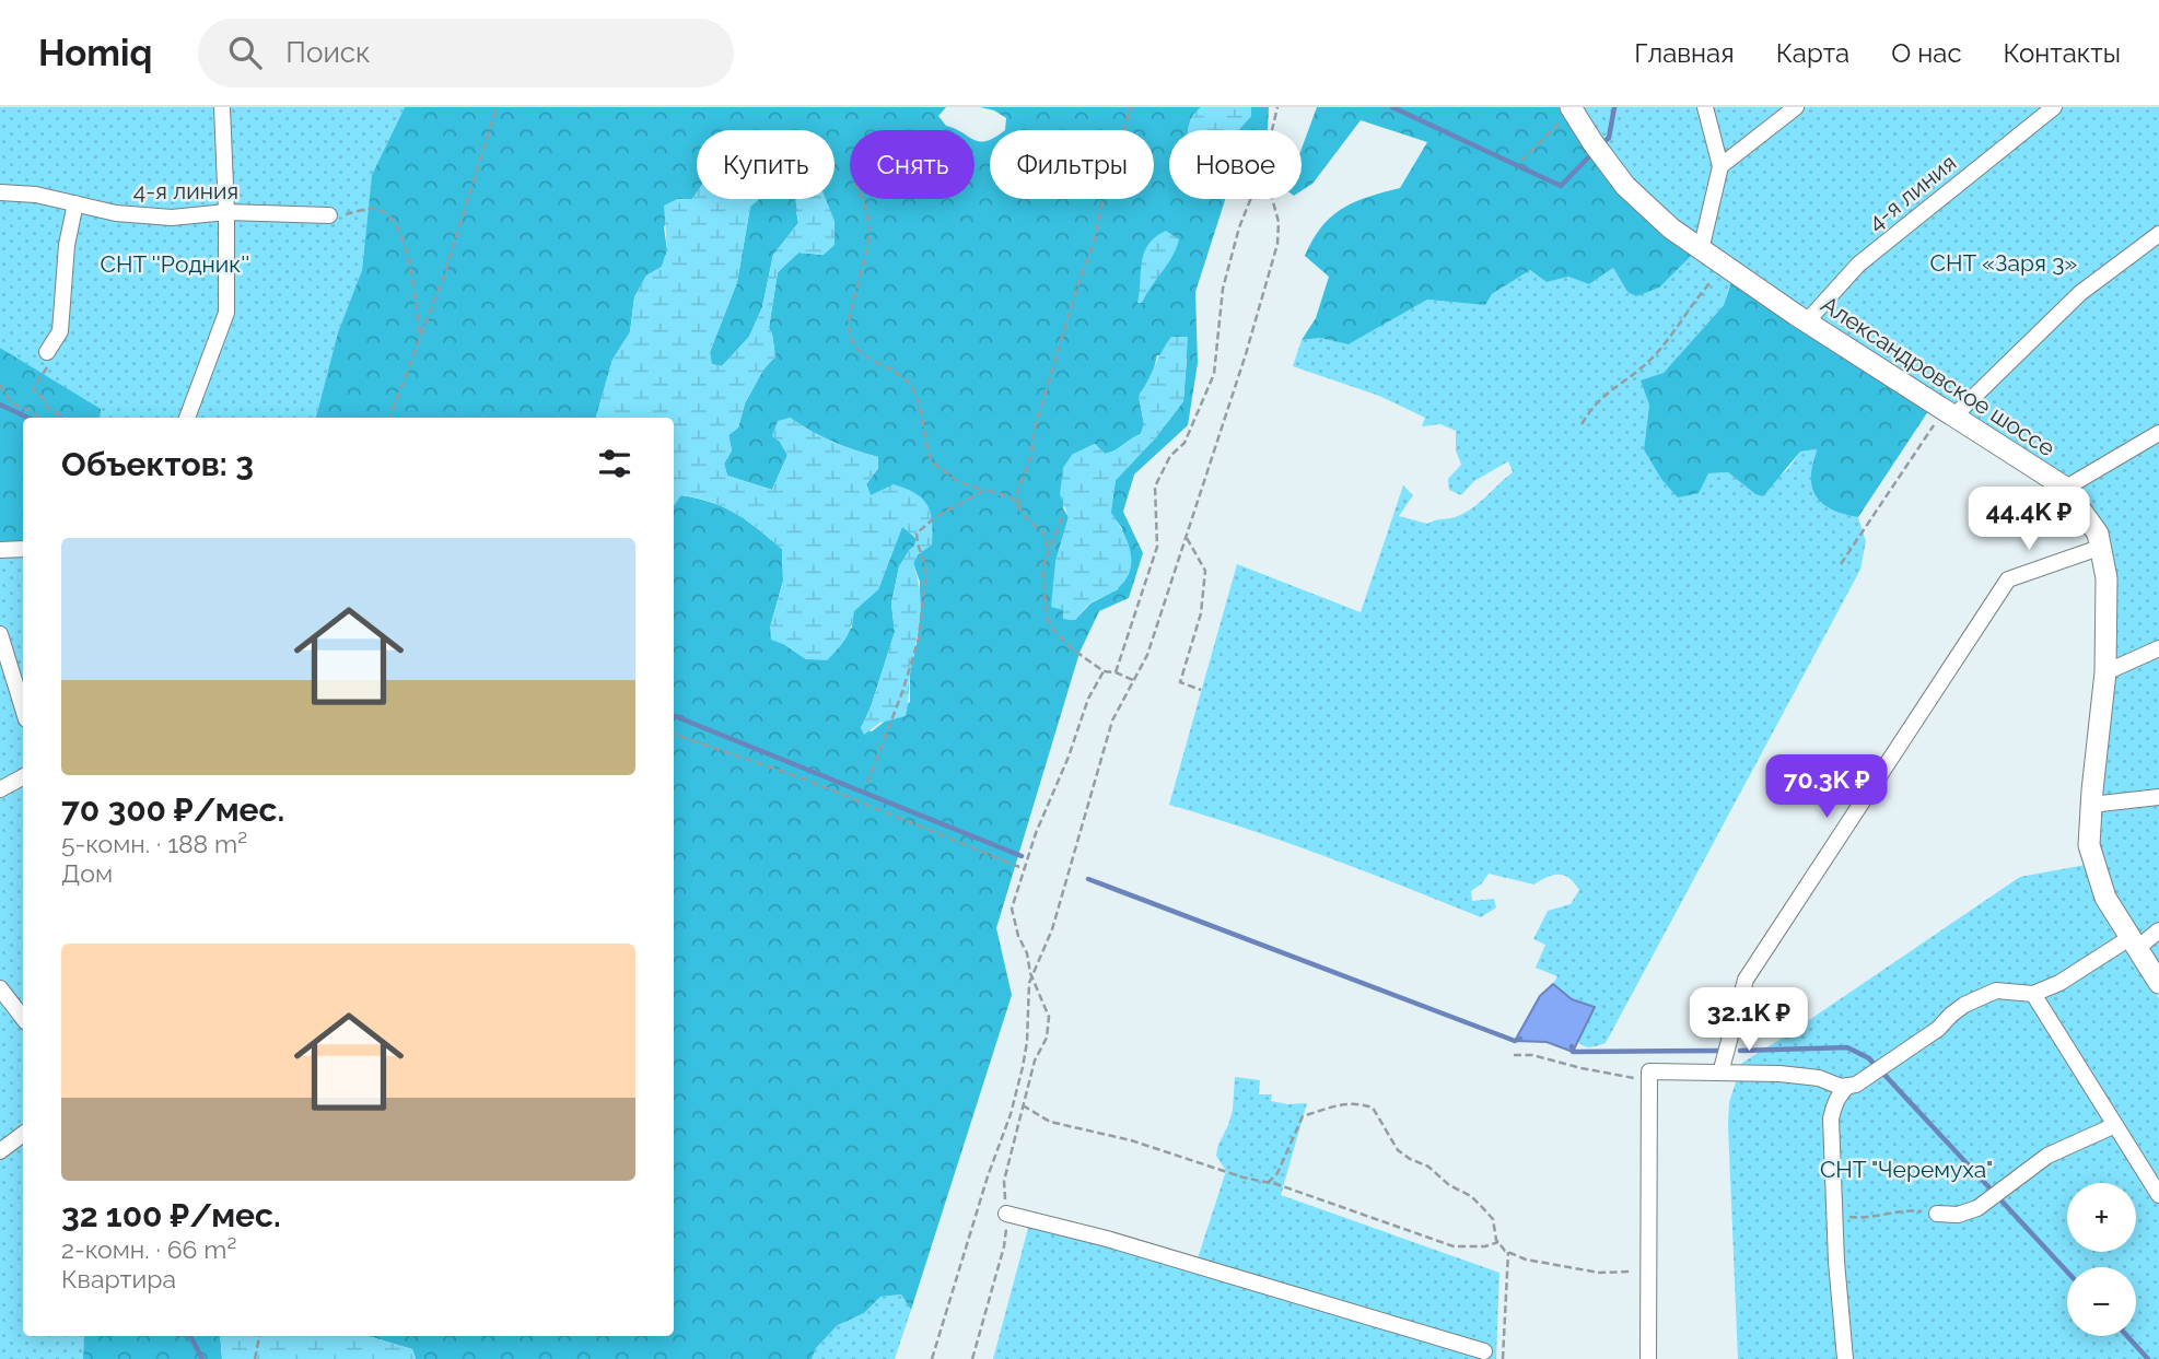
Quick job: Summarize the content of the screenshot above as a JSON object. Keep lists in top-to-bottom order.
{
  "streets": {
    "street": ["4-я линия", "Александровское шоссе"]
  },
  "crossings": [
    ["4-я линия", "Александровское шоссе"]
  ],
  "parks": ["СНТ «Заря 3»", "СНТ ''Родник''", "СНТ \"Черемуха\""],
  "page": {
    "header": "Homiq",
    "search": "Поиск",
    "nav": [
      "Главная",
      "Карта",
      "О нас",
      "Контакты"
    ],
    "chip": [
      "Купить",
      "Снять",
      "Фильтры",
      "Новое"
    ],
    "heading": "Объектов: 3",
    "price": ["44.4K ₽", "70.3K ₽", "32.1K ₽"],
    "list": [
      {
        "name": "70 300 ₽/мес.",
        "note": "5-комн. · 188 m² · Дом"
      },
      {
        "name": "32 100 ₽/мес.",
        "note": "2-комн. · 66 m² · Квартира"
      }
    ],
    "map_buttons": ["+", "−"]
  }
}
